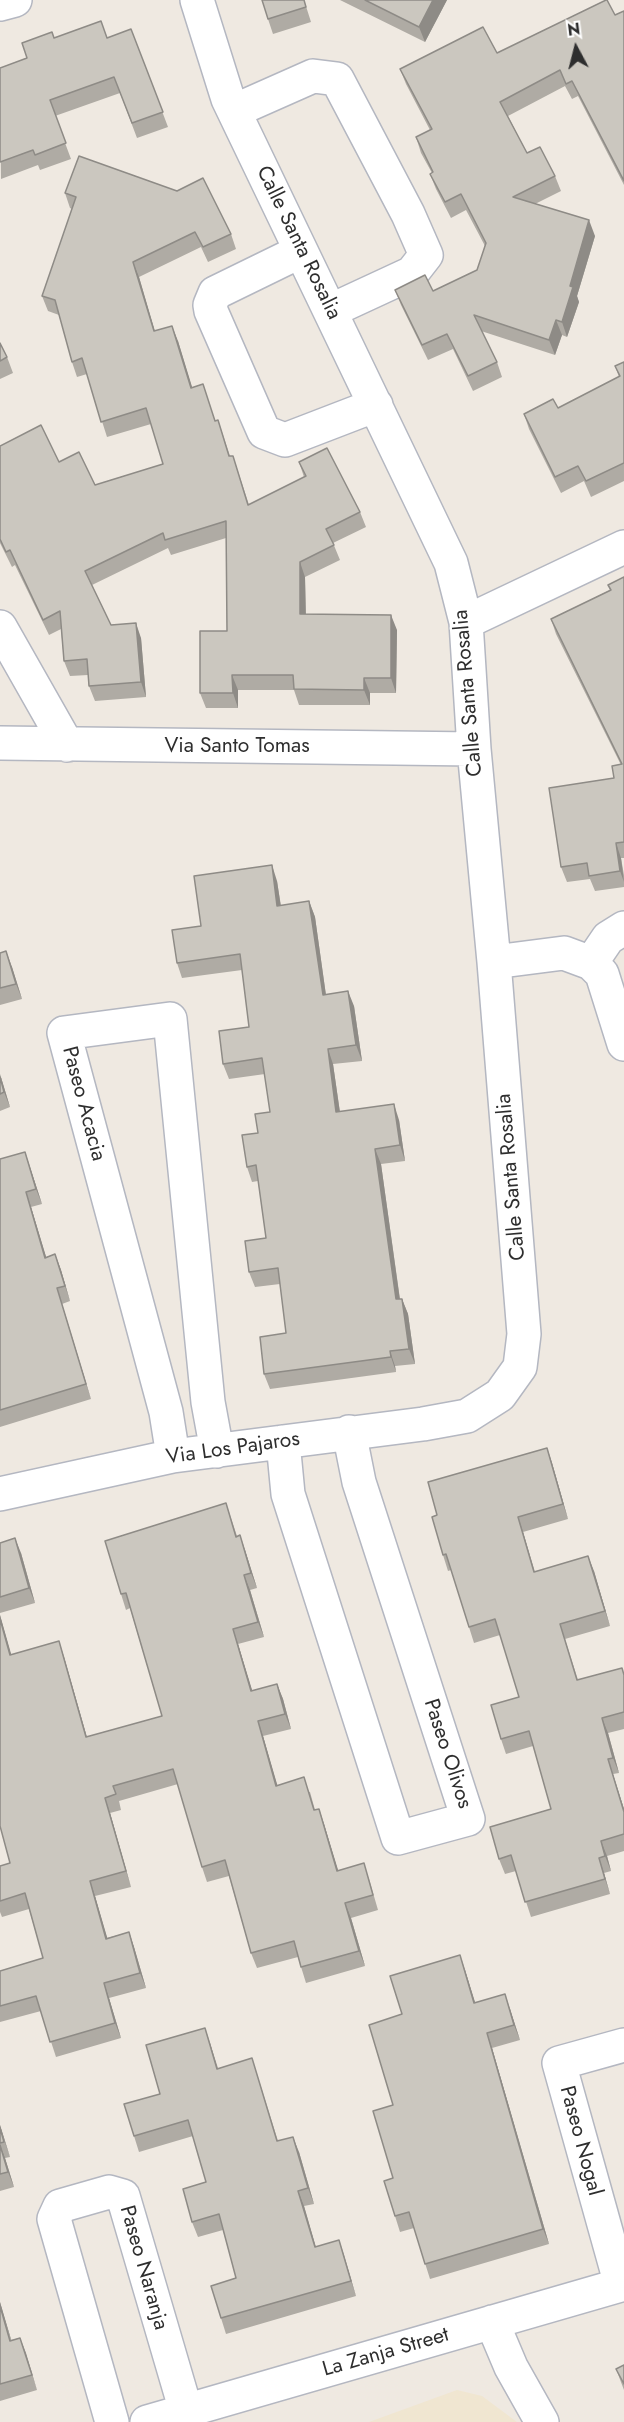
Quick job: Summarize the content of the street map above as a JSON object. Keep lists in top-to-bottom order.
{
  "streets": {
    "street": [
      "Calle Santa Rosalia",
      "Via Santo Tomas",
      "Paseo Acacia",
      "Via Los Pajaros",
      "Paseo Olivos",
      "Paseo Nogal",
      "Paseo Naranja",
      "La Zanja Street"
    ]
  },
  "crossings": [
    ["Calle Santa Rosalia", "Via Santo Tomas"],
    ["Calle Santa Rosalia", "Via Los Pajaros"],
    ["Paseo Acacia", "Via Los Pajaros"],
    ["Via Los Pajaros", "Paseo Olivos"],
    ["Paseo Nogal", "La Zanja Street"],
    ["Paseo Naranja", "La Zanja Street"]
  ],
  "north": "top"
}
